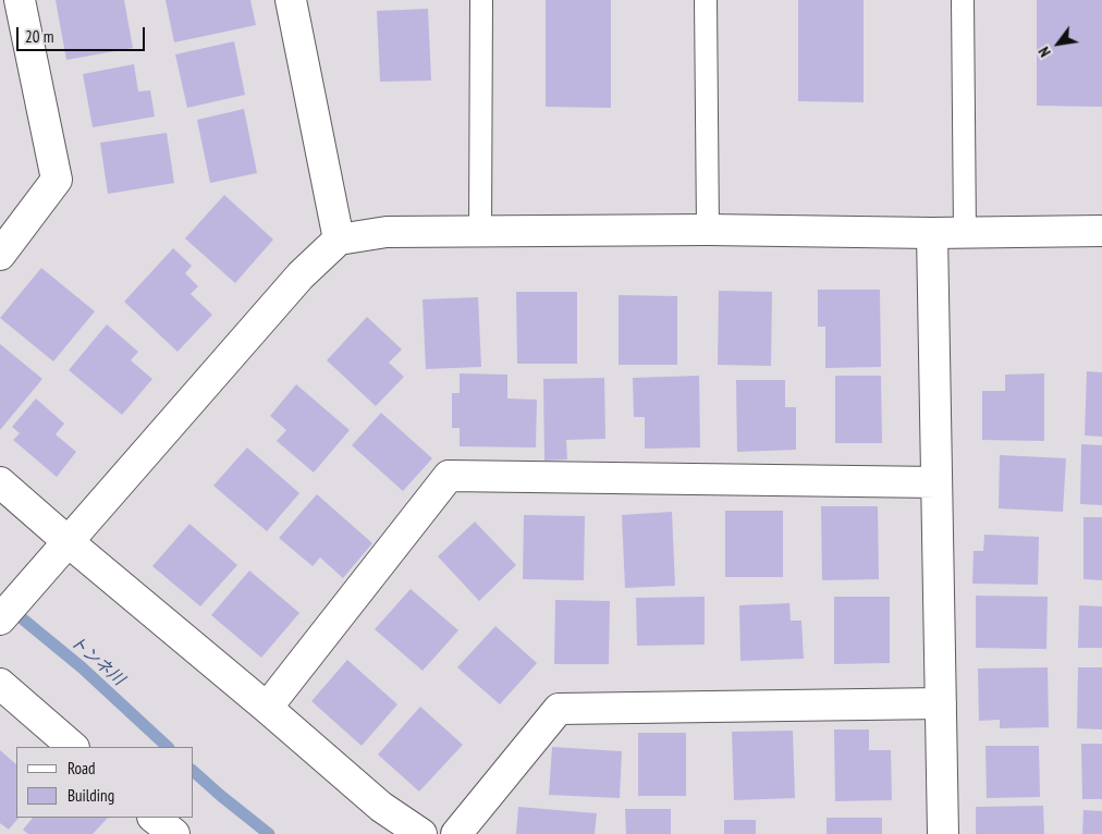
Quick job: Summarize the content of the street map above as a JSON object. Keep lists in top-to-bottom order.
{
  "water": ["トンネ川"],
  "legend": ["Road", "Building"],
  "scale_bar": "20 m",
  "north": "bottom left"
}
